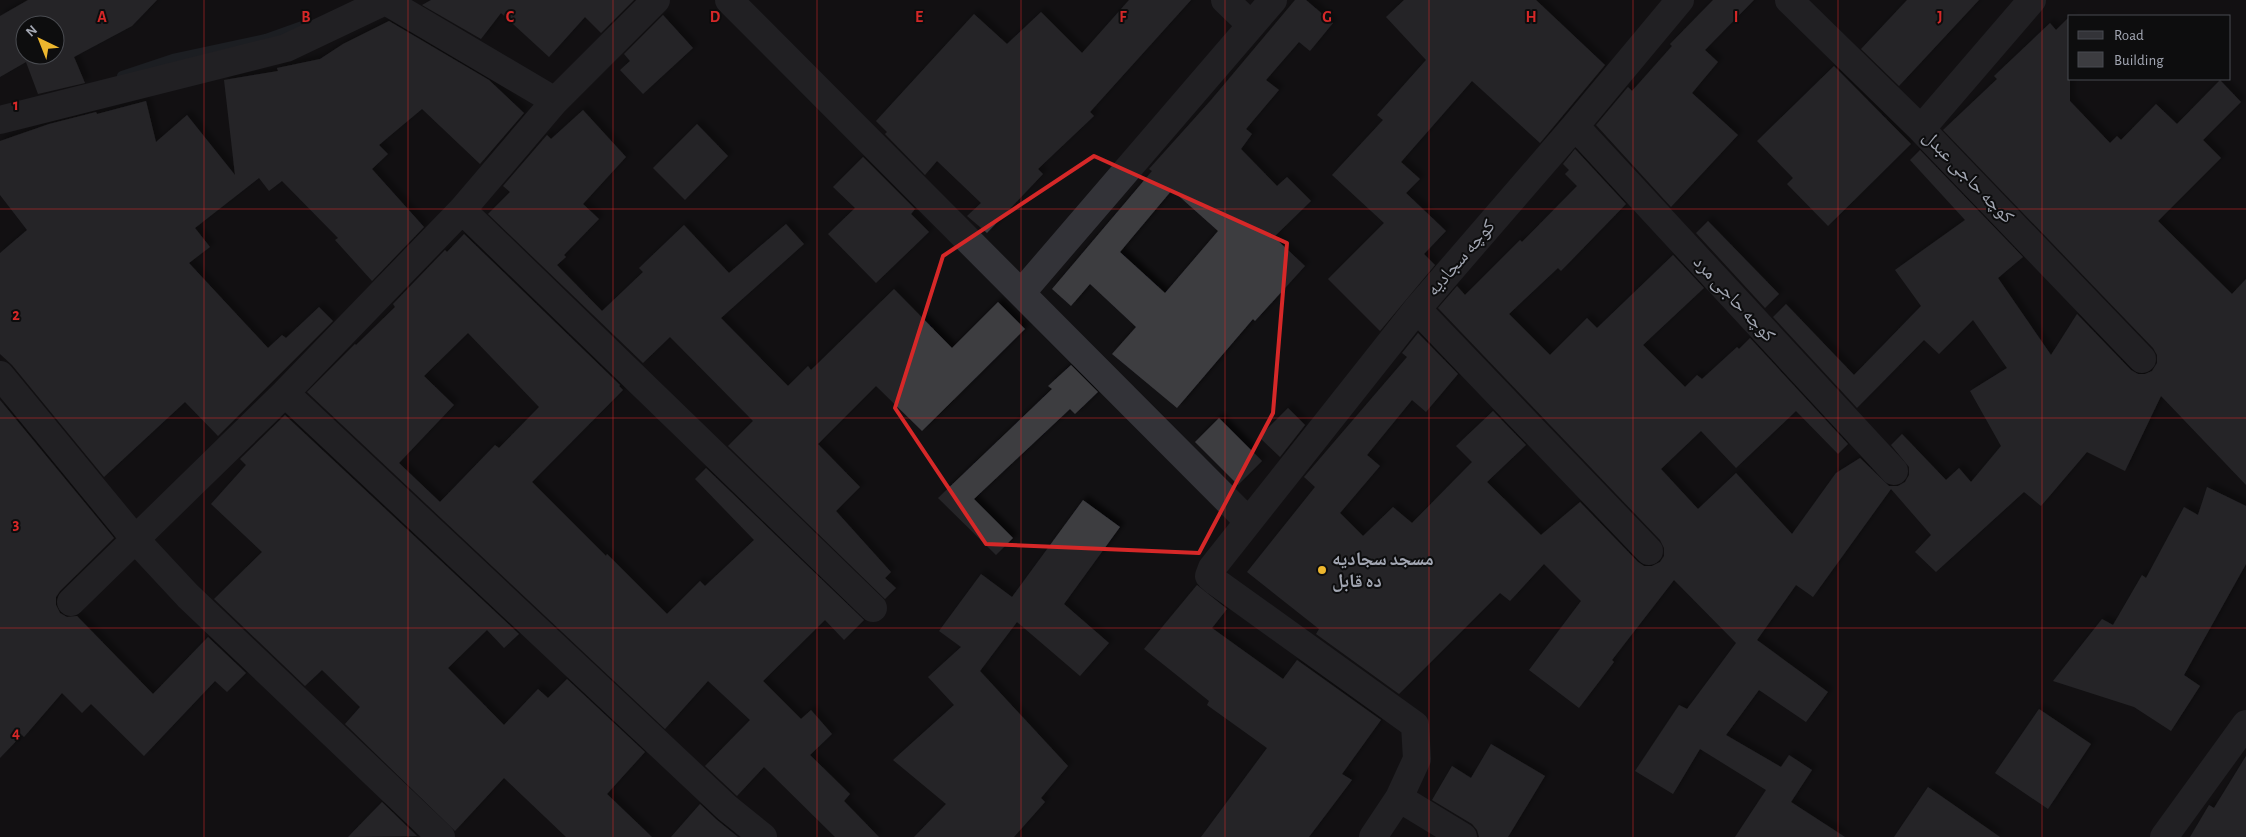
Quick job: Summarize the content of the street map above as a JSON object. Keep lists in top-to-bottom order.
{
  "streets": {
    "street": ["کوچه حاجی عبدل", "کوچه سجادیه", "کوچه حاجی مرد"]
  },
  "crossings": [
    ["کوچه سجادیه", "کوچه حاجی مرد"]
  ],
  "places": ["مسجد سجادیه ده قابل"],
  "legend": ["Road", "Building"],
  "north": "top left",
  "grid": {
    "columns": [
      "A",
      "B",
      "C",
      "D",
      "E",
      "F",
      "G",
      "H",
      "I",
      "J"
    ],
    "rows": [
      "1",
      "2",
      "3",
      "4"
    ]
  }
}
